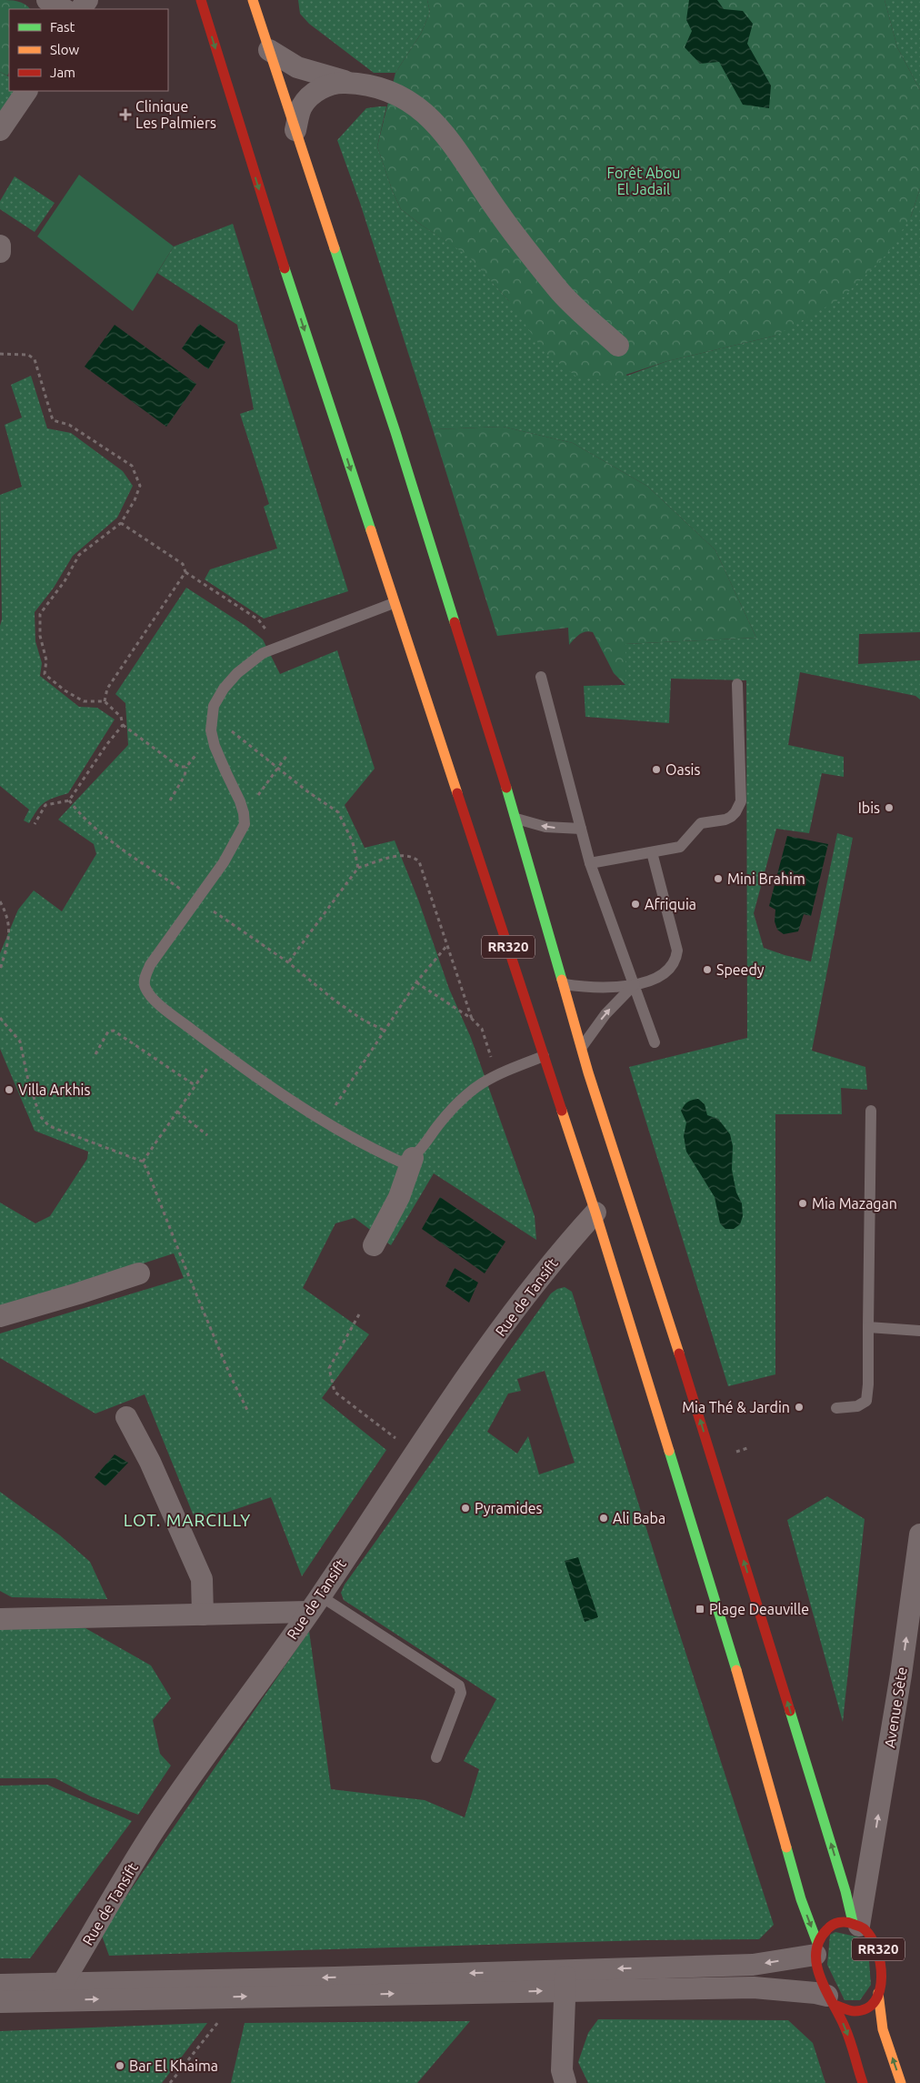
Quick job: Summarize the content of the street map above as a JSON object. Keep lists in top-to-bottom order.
{
  "streets": {
    "highway": ["RR320"],
    "street": ["Rue de Tansift", "Avenue Sète"]
  },
  "crossings": [
    ["RR320", "Rue de Tansift"],
    ["RR320", "Avenue Sète"]
  ],
  "one_way": ["Avenue Sète"],
  "districts": ["LOT. MARCILLY"],
  "parks": ["Forêt Abou El Jadail"],
  "places": {
    "health": ["Clinique Les Palmiers"],
    "other": [
      "Oasis",
      "Ibis",
      "Mini Brahim",
      "Afriquia",
      "Speedy",
      "Villa Arkhis",
      "Mia Mazagan",
      "Mia Thé & Jardin",
      "Pyramides",
      "Ali Baba",
      "Bar El Khaima"
    ],
    "transit": ["Plage Deauville"]
  },
  "legend": ["Fast", "Slow", "Jam"]
}
